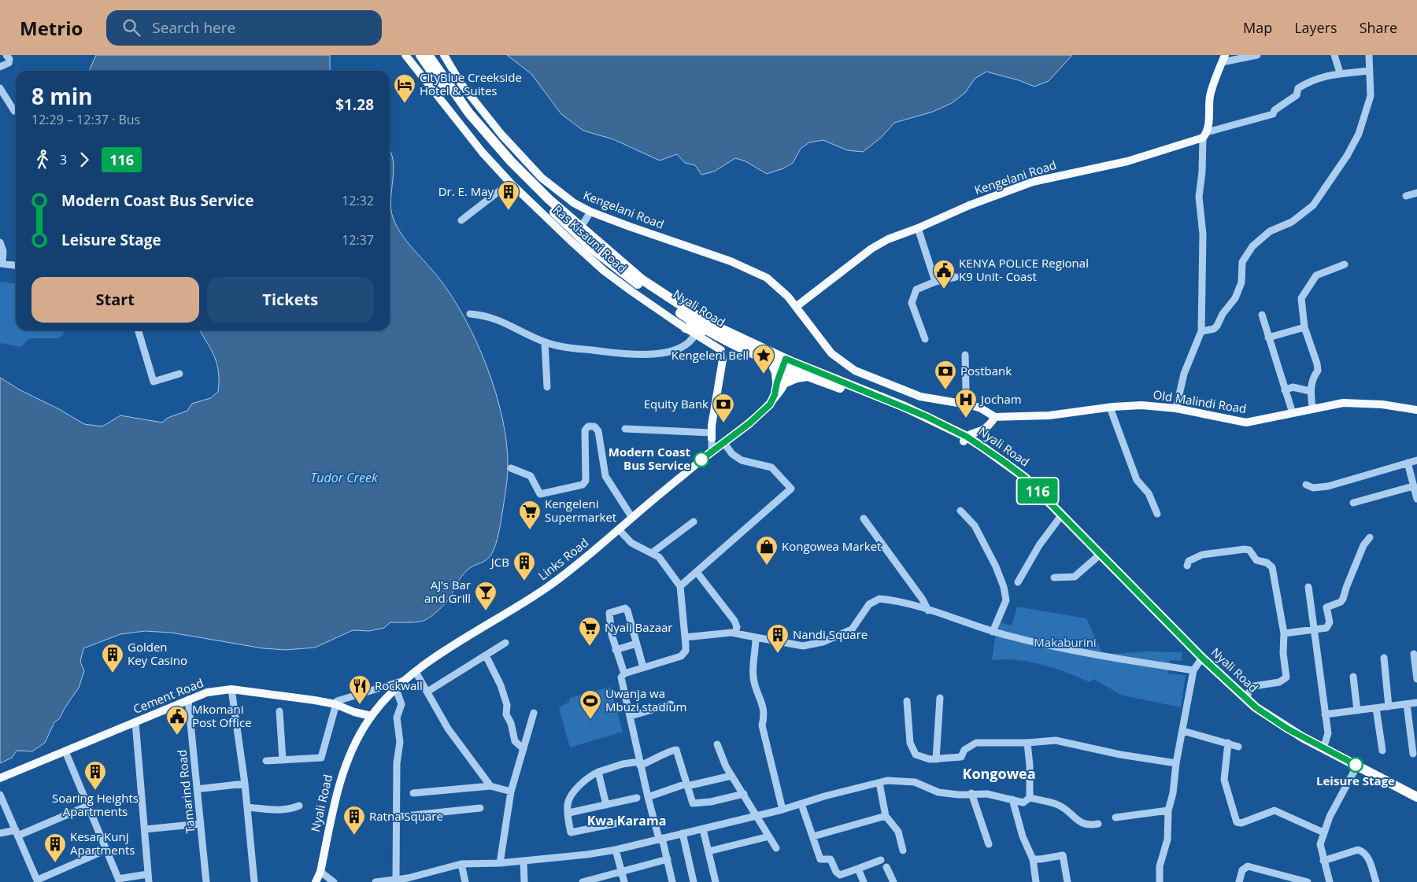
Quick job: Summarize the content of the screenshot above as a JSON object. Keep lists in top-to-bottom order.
{
  "streets": {
    "highway": ["Nyali Road"],
    "main road": [
      "Kengelani Road",
      "Ras Kisauni Road",
      "Old Malindi Road",
      "Links Road",
      "Cement Road"
    ],
    "street": ["Tamarind Road"]
  },
  "crossings": [
    ["Kengelani Road", "Old Malindi Road"],
    ["Ras Kisauni Road", "Nyali Road"],
    ["Nyali Road", "Links Road"],
    ["Links Road", "Cement Road"],
    ["Cement Road", "Tamarind Road"]
  ],
  "districts": ["Kongowea", "Kwa Karama"],
  "water": ["Tudor Creek"],
  "parks": ["Makaburini"],
  "places": {
    "hotel": ["CityBlue Creekside Hotel & Suites"],
    "building": [
      "Dr. E. May",
      "JCB",
      "Nandi Square",
      "Golden Key Casino",
      "Soaring Heights Apartments",
      "Ratna Square",
      "Kesar Kunj Apartments"
    ],
    "public building": ["KENYA POLICE Regional K9 Unit- Coast", "Mkomani Post Office"],
    "place": ["Kengeleni Bell"],
    "bank": ["Postbank", "Equity Bank"],
    "hospital": ["Jocham"],
    "other": ["Modern Coast Bus Service", "Leisure Stage"],
    "supermarket": ["Kengeleni Supermarket", "Nyali Bazaar"],
    "shop": ["Kongowea Market"],
    "bar": ["AJ’s Bar and Grill"],
    "restaurant": ["Rockwall"],
    "sports": ["Uwanja wa Mbuzi stadium"]
  },
  "lines": ["bus line 116"],
  "page": {
    "header": "Metrio",
    "search": "Search here",
    "nav": ["Map", "Layers", "Share"],
    "on_map": "116",
    "heading": ["8 min", "12:29 – 12:37 · Bus", "$1.28"],
    "legs": ["3", "116"],
    "list": [
      {
        "name": "Modern Coast Bus Service",
        "value": "12:32"
      },
      {
        "name": "Leisure Stage",
        "value": "12:37"
      }
    ],
    "buttons": ["Start", "Tickets"]
  }
}
